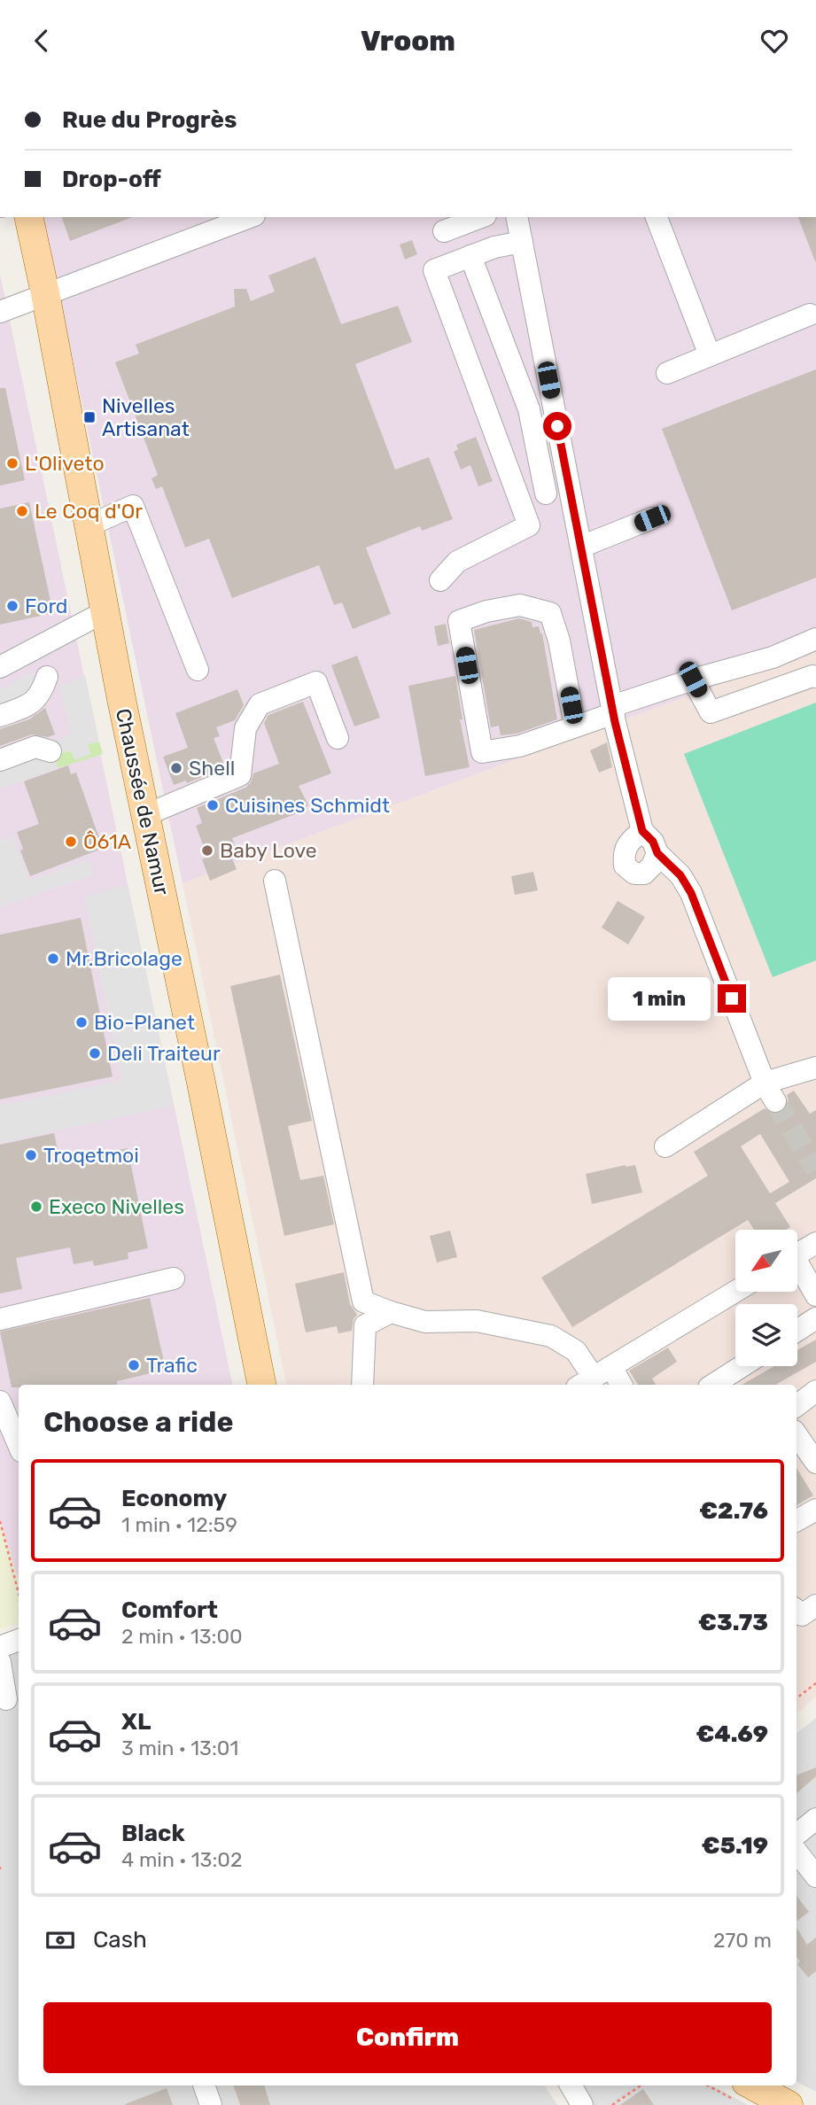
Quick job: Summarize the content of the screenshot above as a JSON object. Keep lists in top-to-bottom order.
{
  "streets": {
    "main road": ["Chaussée de Namur"]
  },
  "places": {
    "transit": ["Nivelles Artisanat"],
    "other": [
      "L'Oliveto",
      "Le Coq d'Or",
      "Ford",
      "Shell",
      "Cuisines Schmidt",
      "Ô61A",
      "Baby Love",
      "Mr.Bricolage",
      "Bio-Planet",
      "Deli Traiteur",
      "Troqetmoi",
      "Execo Nivelles",
      "Trafic"
    ]
  },
  "north": "bottom left",
  "page": {
    "header": "Vroom",
    "banner": ["Rue du Progrès", "Drop-off"],
    "bubble": "1 min",
    "heading": "Choose a ride",
    "list": [
      {
        "name": "Economy",
        "note": "1 min · 12:59",
        "value": "€2.76"
      },
      {
        "name": "Comfort",
        "note": "2 min · 13:00",
        "value": "€3.73"
      },
      {
        "name": "XL",
        "note": "3 min · 13:01",
        "value": "€4.69"
      },
      {
        "name": "Black",
        "note": "4 min · 13:02",
        "value": "€5.19"
      }
    ],
    "pay": ["Cash", "270 m"],
    "buttons": "Confirm"
  }
}
